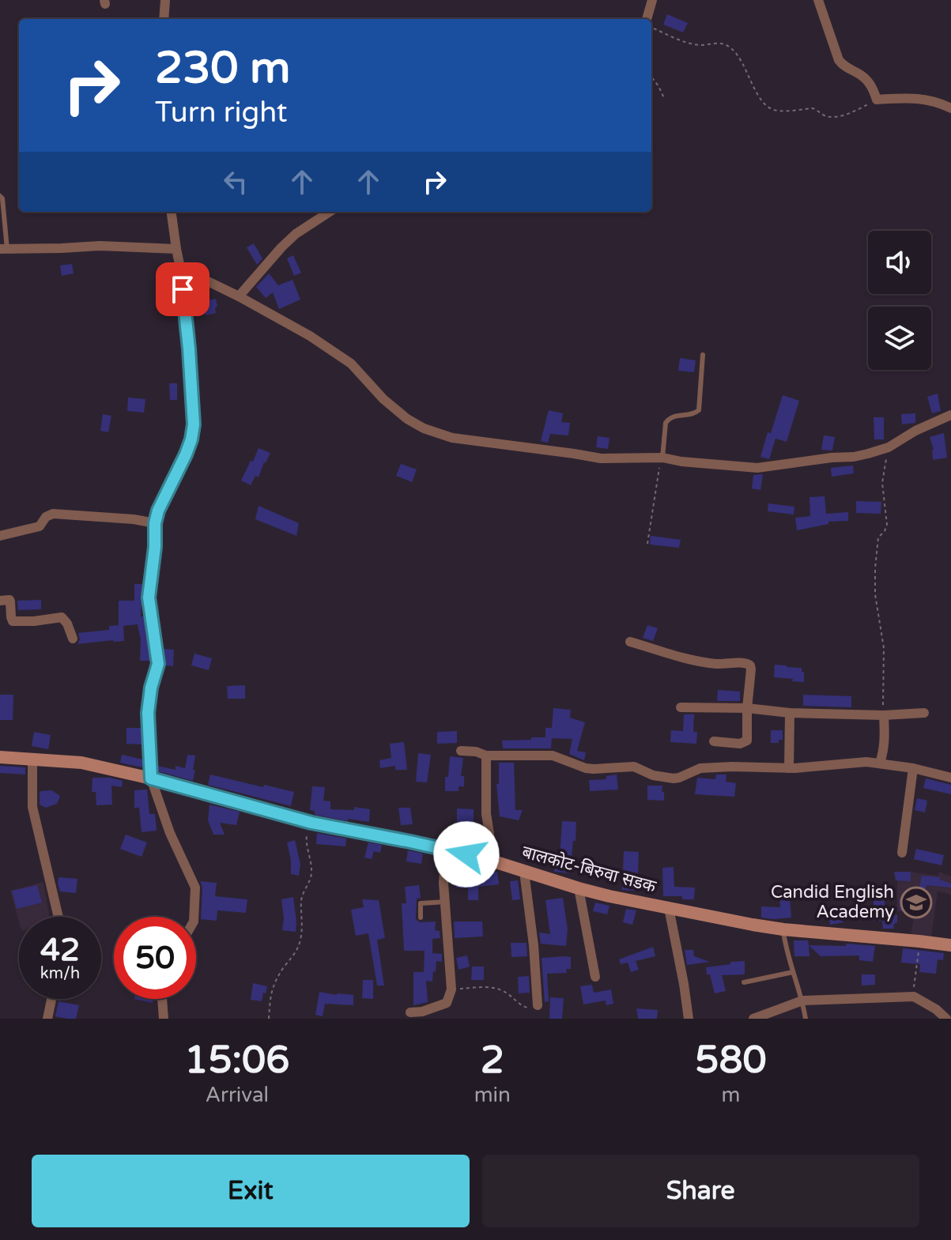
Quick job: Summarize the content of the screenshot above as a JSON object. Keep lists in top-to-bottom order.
{
  "streets": {
    "main road": ["बालकोट-बिरुवा सडक"]
  },
  "places": {
    "school or university": ["Candid English Academy"]
  },
  "page": {
    "turn": ["230 m", "Turn right"],
    "speed": "42 km/h",
    "limit": "50",
    "eta": [
      "15:06",
      "Arrival",
      "2",
      "min",
      "580",
      "m"
    ],
    "buttons": ["Exit", "Share"]
  }
}
